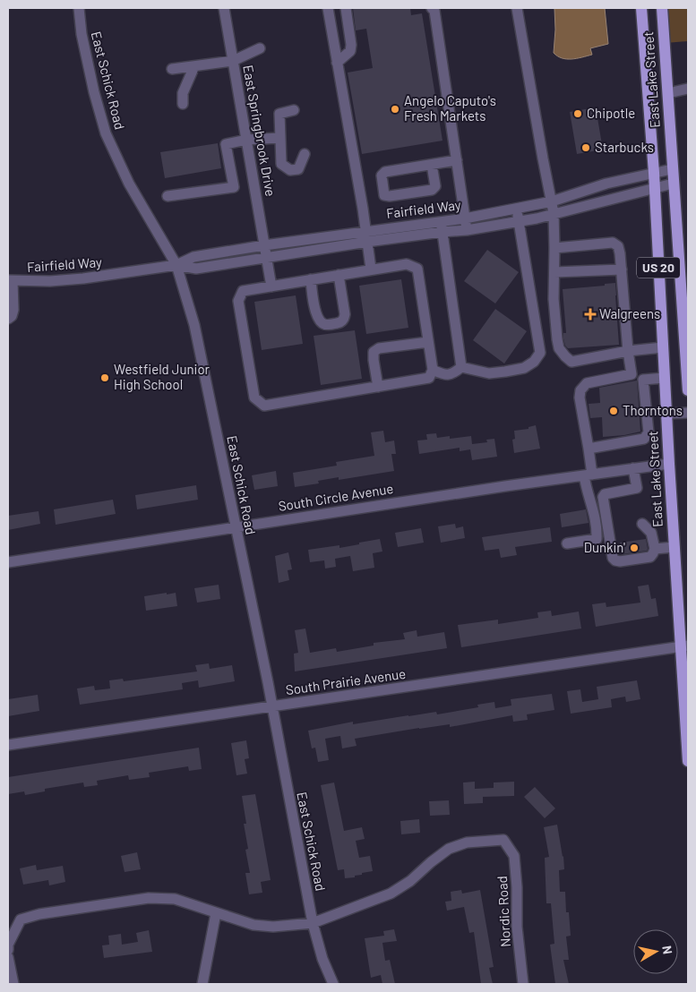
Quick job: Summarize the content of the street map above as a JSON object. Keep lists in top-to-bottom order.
{
  "streets": {
    "main road": ["East Lake Street", "US 20"],
    "street": [
      "East Schick Road",
      "East Springbrook Drive",
      "Fairfield Way",
      "South Circle Avenue",
      "South Prairie Avenue",
      "Nordic Road"
    ]
  },
  "crossings": [
    ["East Lake Street", "Fairfield Way"],
    ["East Lake Street", "South Circle Avenue"],
    ["East Lake Street", "South Prairie Avenue"],
    ["East Schick Road", "Fairfield Way"],
    ["East Schick Road", "South Circle Avenue"],
    ["East Schick Road", "South Prairie Avenue"],
    ["East Schick Road", "Nordic Road"],
    ["East Springbrook Drive", "Fairfield Way"]
  ],
  "places": {
    "other": [
      "Angelo Caputo's Fresh Markets",
      "Chipotle",
      "Starbucks",
      "Westfield Junior High School",
      "Thorntons",
      "Dunkin'"
    ],
    "health": ["Walgreens"]
  },
  "north": "right"
}
